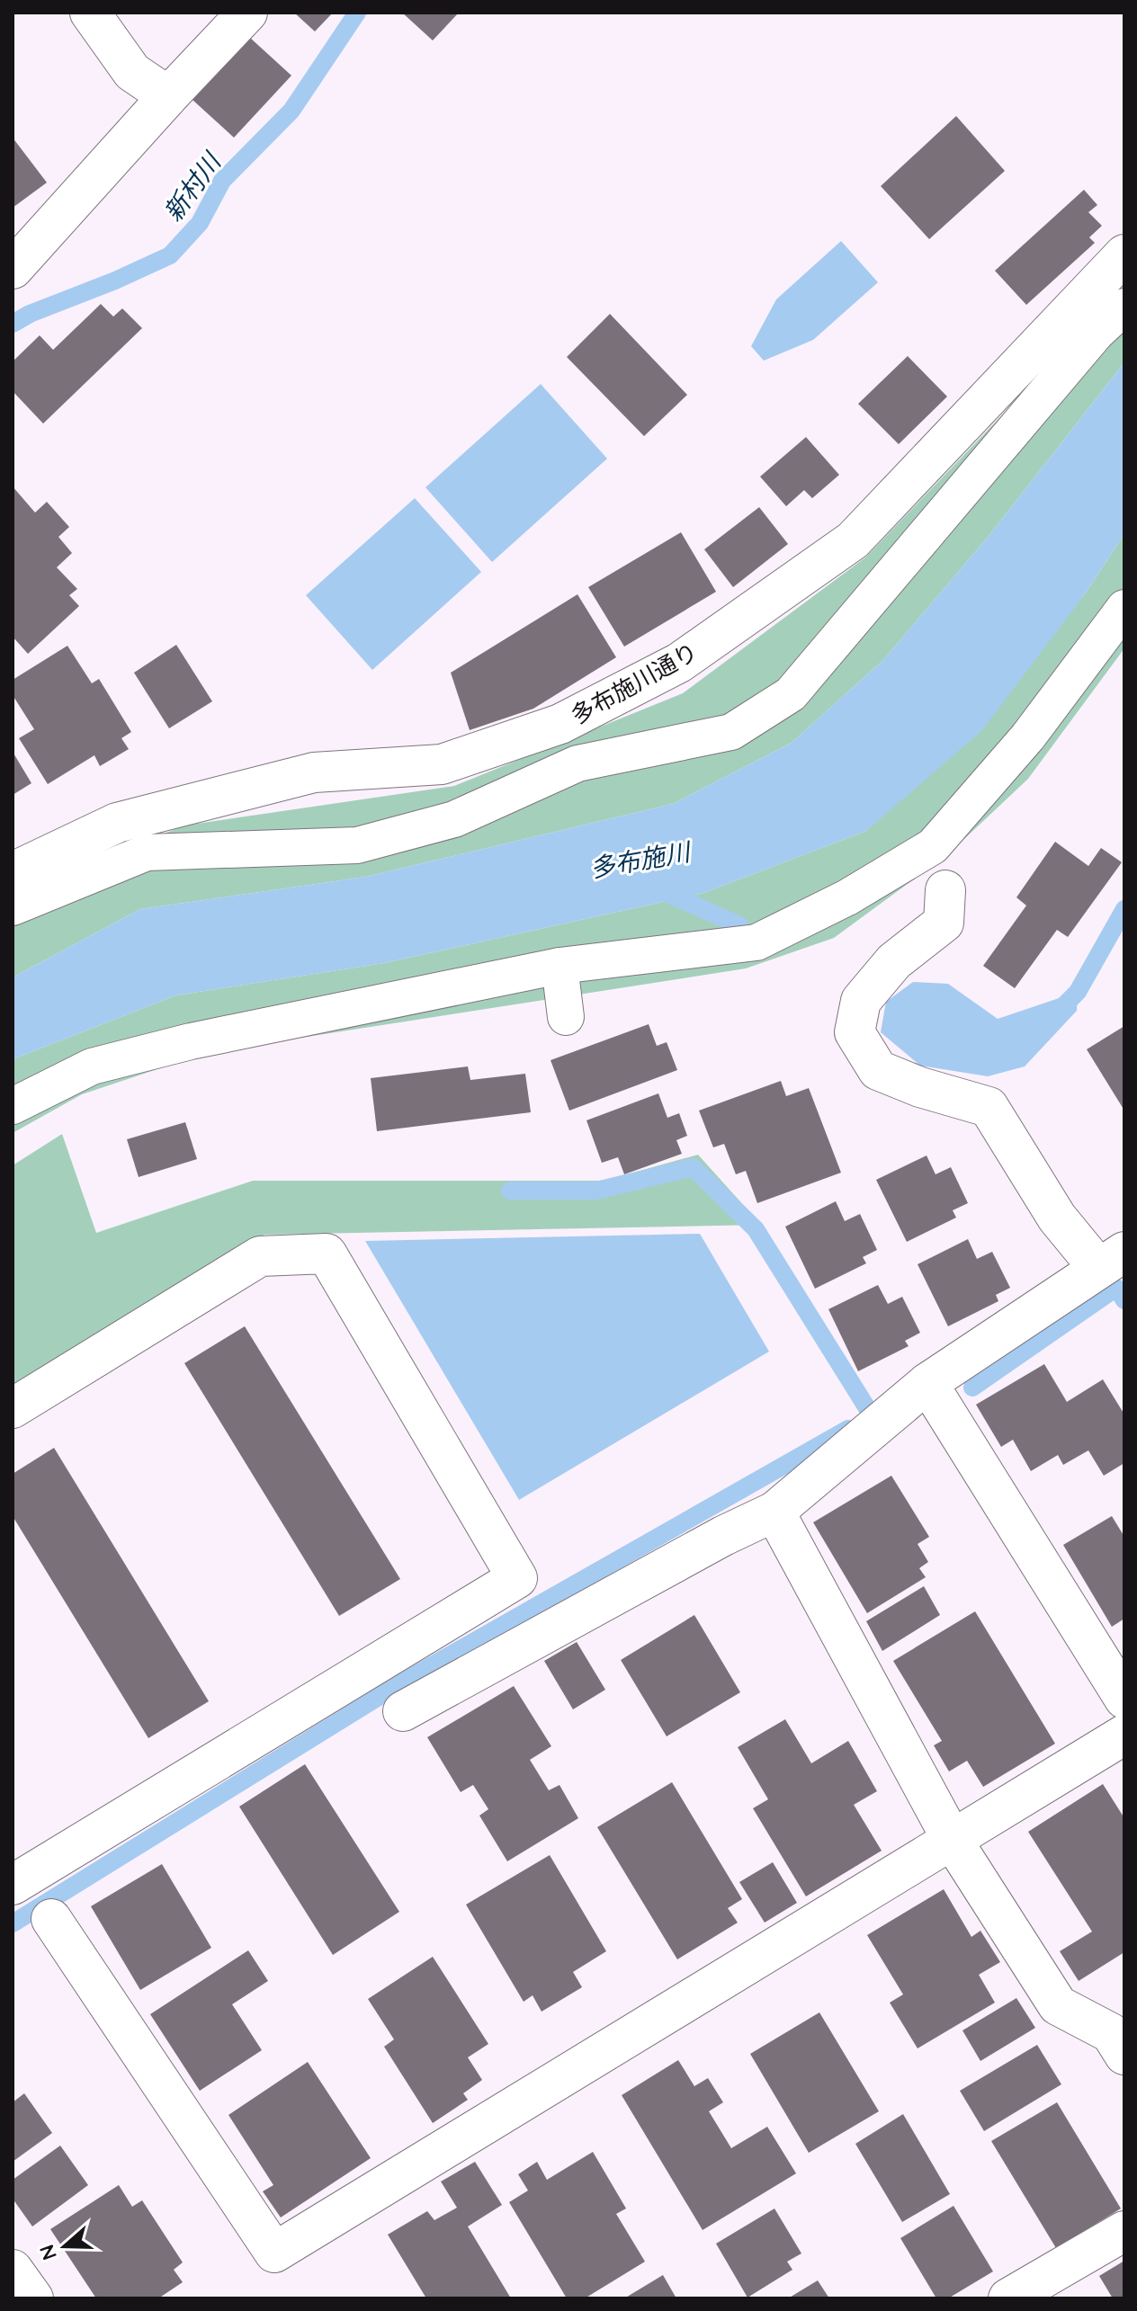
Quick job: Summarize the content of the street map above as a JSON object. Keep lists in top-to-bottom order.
{
  "streets": {
    "street": ["多布施川通り"]
  },
  "water": ["新村川", "多布施川"],
  "north": "left"
}
